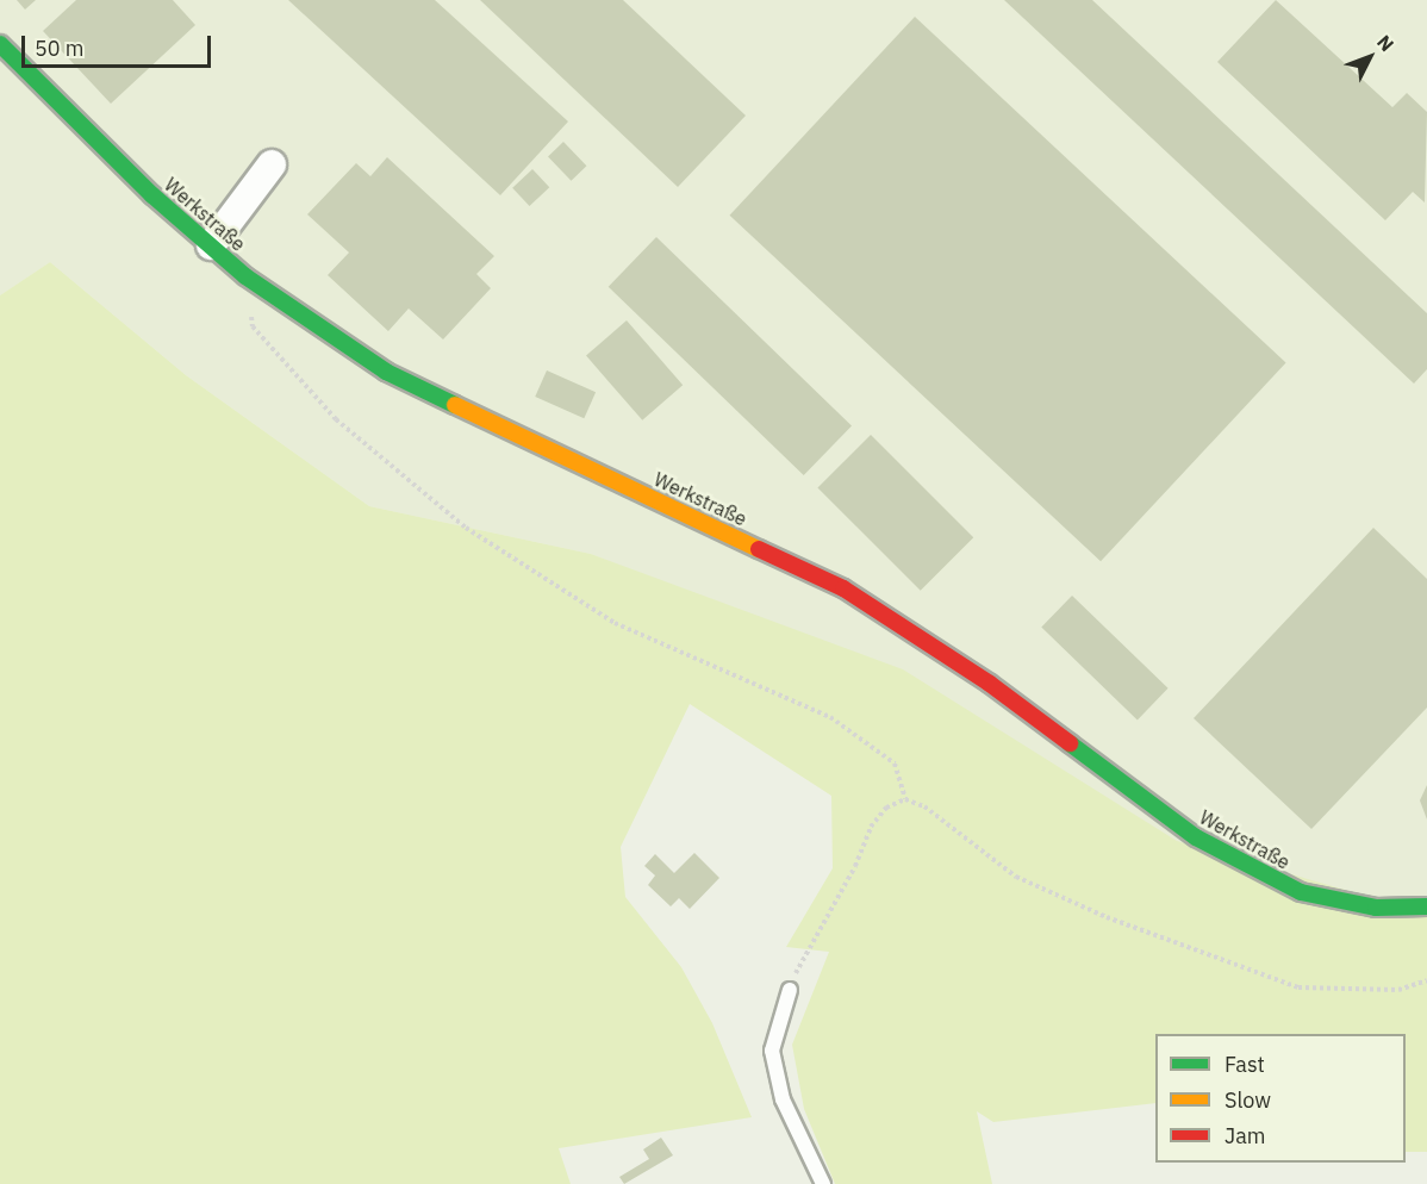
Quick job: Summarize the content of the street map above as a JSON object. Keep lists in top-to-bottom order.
{
  "streets": {
    "street": ["Werkstraße"]
  },
  "legend": ["Fast", "Slow", "Jam"],
  "scale_bar": "50 m",
  "north": "top right"
}
